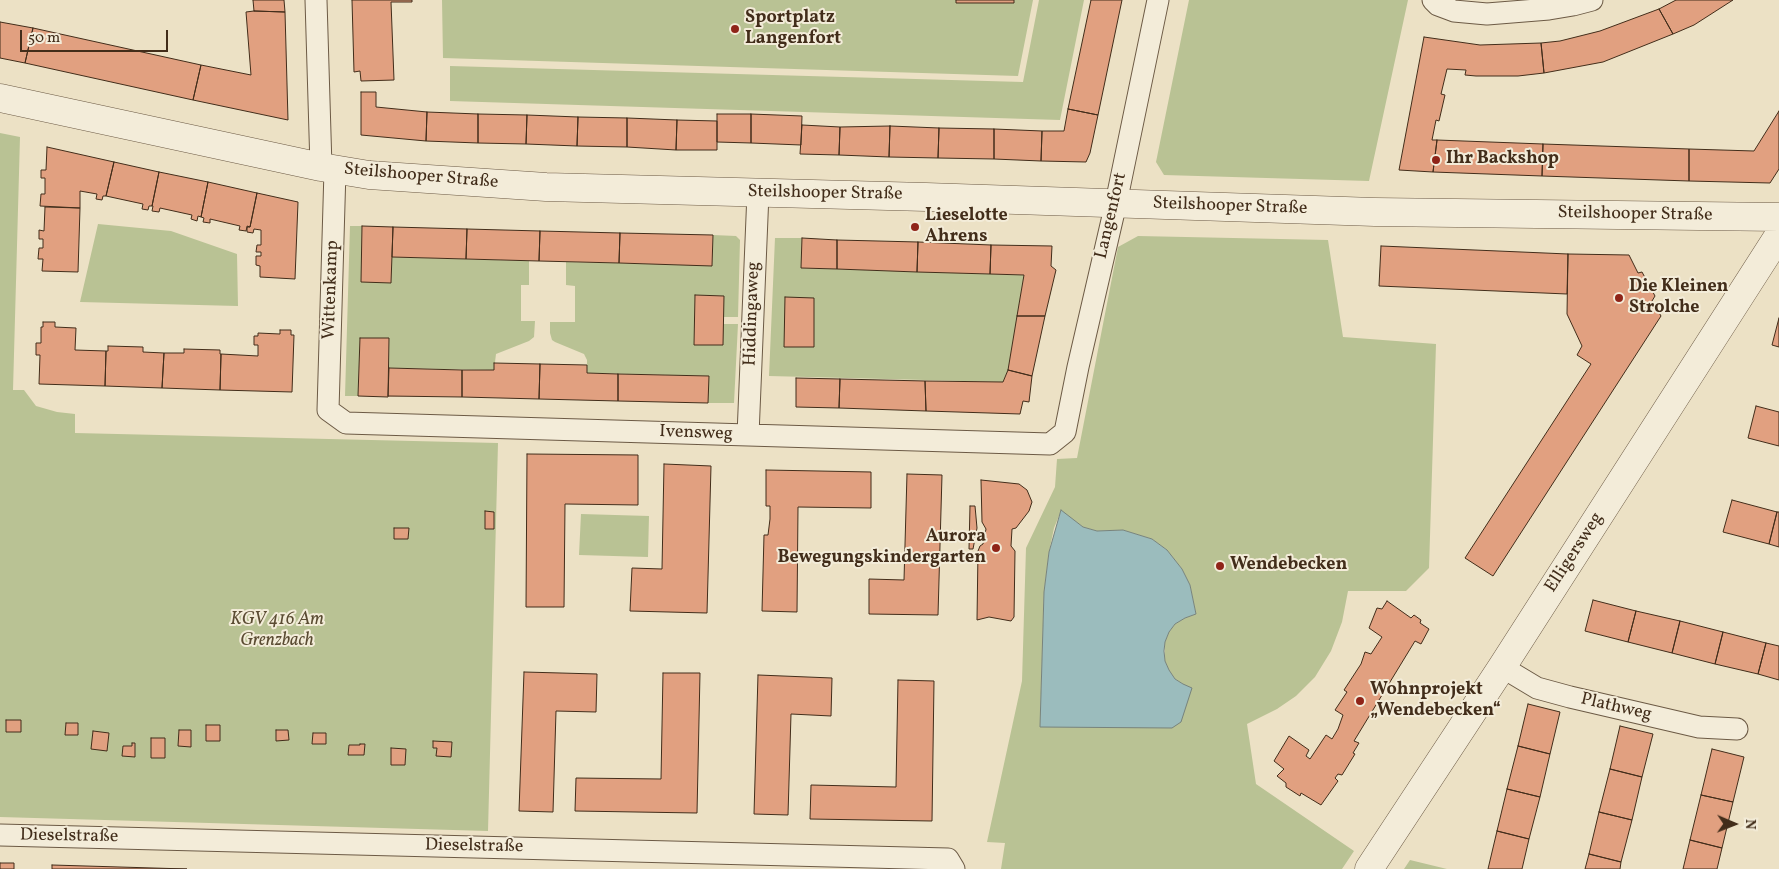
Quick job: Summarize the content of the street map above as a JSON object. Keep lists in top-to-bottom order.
{
  "streets": {
    "street": [
      "Steilshooper Straße",
      "Langenfort",
      "Wittenkamp",
      "Hiddingaweg",
      "Ivensweg",
      "Elligersweg",
      "Plathweg",
      "Dieselstraße"
    ]
  },
  "crossings": [
    ["Steilshooper Straße", "Langenfort"],
    ["Steilshooper Straße", "Wittenkamp"],
    ["Steilshooper Straße", "Hiddingaweg"],
    ["Langenfort", "Ivensweg"],
    ["Wittenkamp", "Ivensweg"],
    ["Hiddingaweg", "Ivensweg"],
    ["Elligersweg", "Plathweg"]
  ],
  "parks": ["KGV 416 Am Grenzbach"],
  "places": [
    "Sportplatz Langenfort",
    "Ihr Backshop",
    "Lieselotte Ahrens",
    "Die Kleinen Strolche",
    "Aurora Bewegungskindergarten",
    "Wendebecken",
    "Wohnprojekt „Wendebecken“"
  ],
  "scale_bar": "50 m",
  "north": "right"
}
